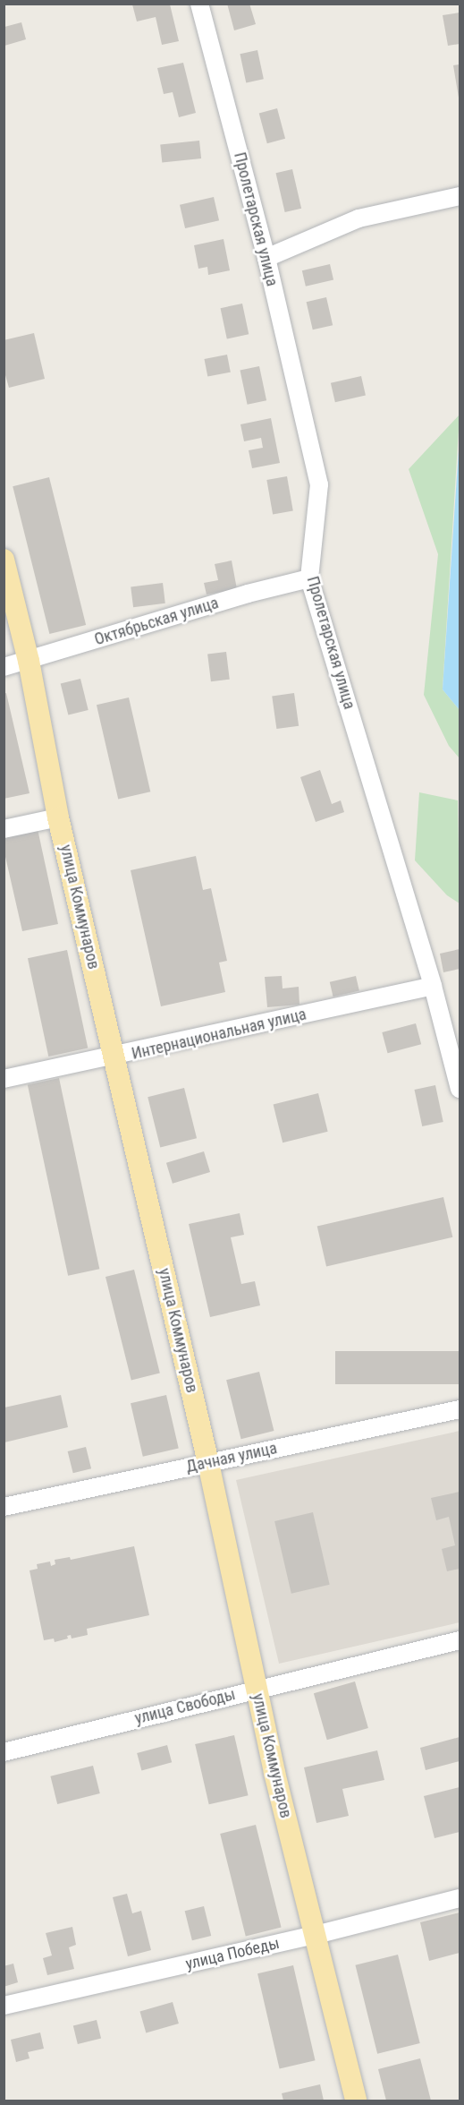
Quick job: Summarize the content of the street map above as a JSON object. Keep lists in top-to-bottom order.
{
  "streets": {
    "main road": ["улица Коммунаров"],
    "street": [
      "Пролетарская улица",
      "Октябрьская улица",
      "Интернациональная улица",
      "Дачная улица",
      "улица Свободы",
      "улица Победы"
    ]
  },
  "crossings": [
    ["Пролетарская улица", "Октябрьская улица"],
    ["Пролетарская улица", "Интернациональная улица"],
    ["Октябрьская улица", "улица Коммунаров"],
    ["улица Коммунаров", "Интернациональная улица"],
    ["улица Коммунаров", "Дачная улица"],
    ["улица Коммунаров", "улица Свободы"],
    ["улица Коммунаров", "улица Победы"]
  ]
}
